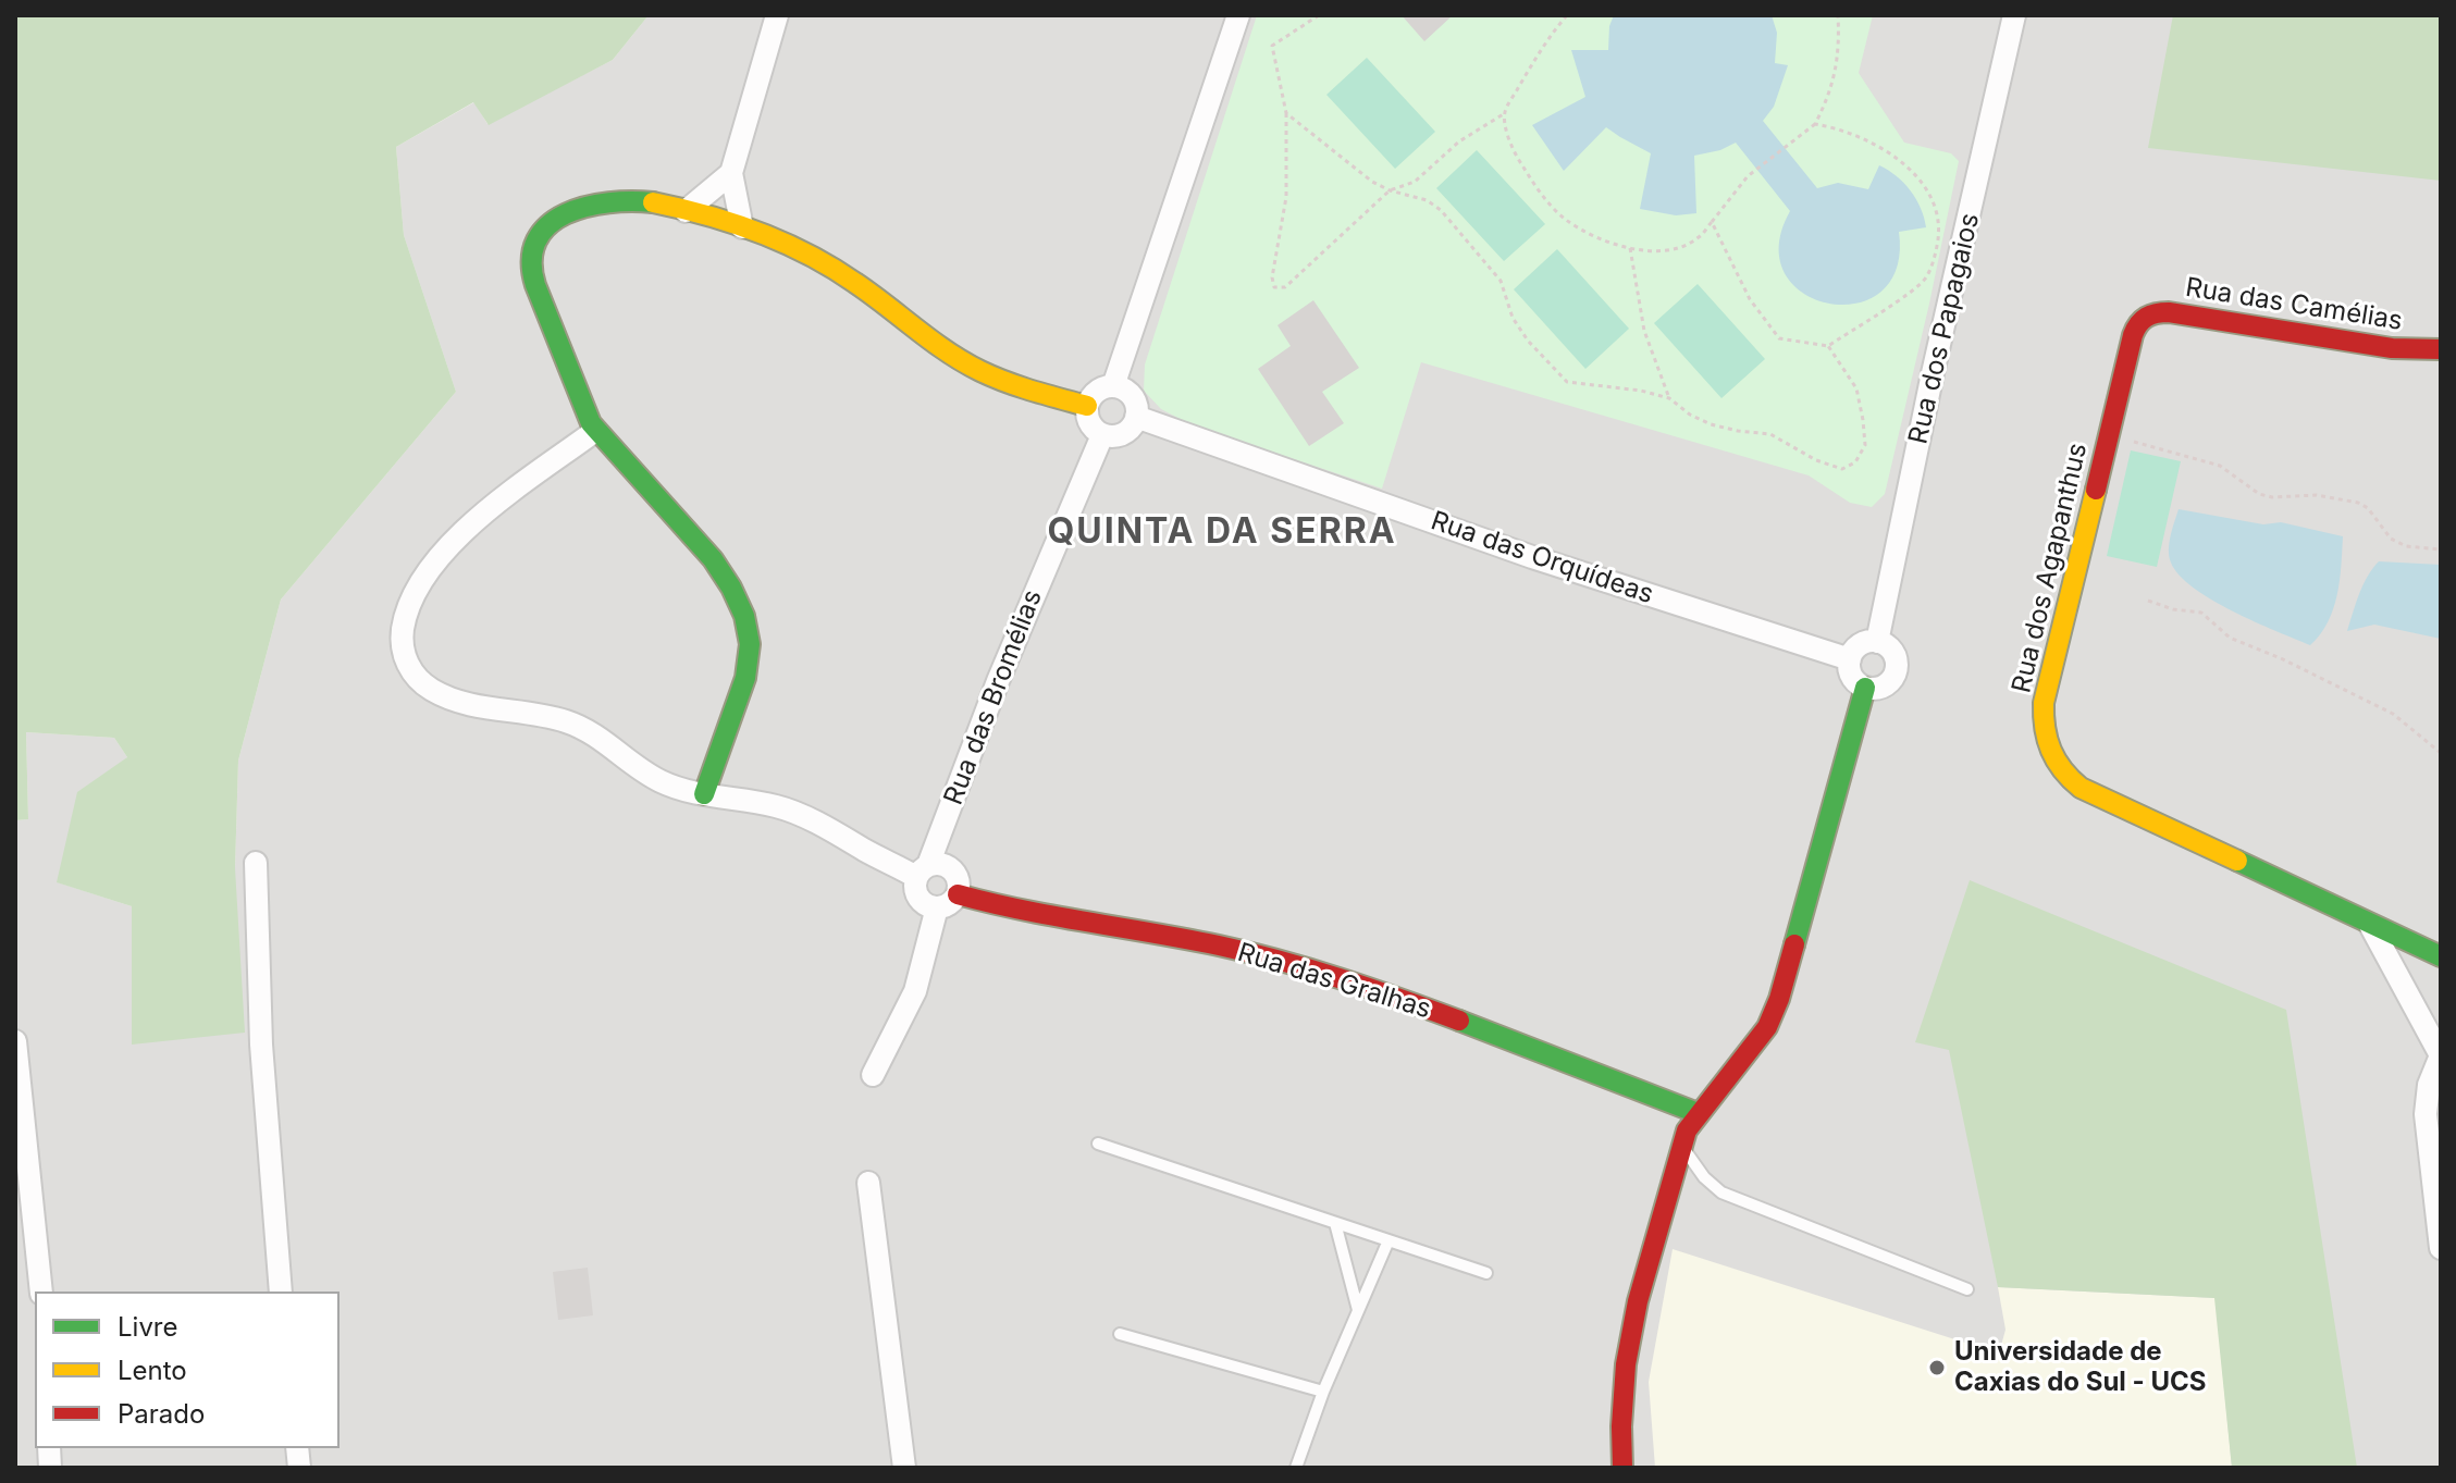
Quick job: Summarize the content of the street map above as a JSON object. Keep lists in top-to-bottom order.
{
  "streets": {
    "street": [
      "Rua das Camélias",
      "Rua dos Papagaios",
      "Rua das Orquídeas",
      "Rua dos Agapanthus",
      "Rua das Bromélias",
      "Rua das Gralhas"
    ]
  },
  "crossings": [
    ["Rua das Camélias", "Rua dos Agapanthus"],
    ["Rua dos Papagaios", "Rua das Orquídeas"],
    ["Rua das Orquídeas", "Rua das Bromélias"],
    ["Rua das Bromélias", "Rua das Gralhas"]
  ],
  "districts": ["QUINTA DA SERRA"],
  "places": ["Universidade de Caxias do Sul - UCS"],
  "legend": ["Livre", "Lento", "Parado"]
}
